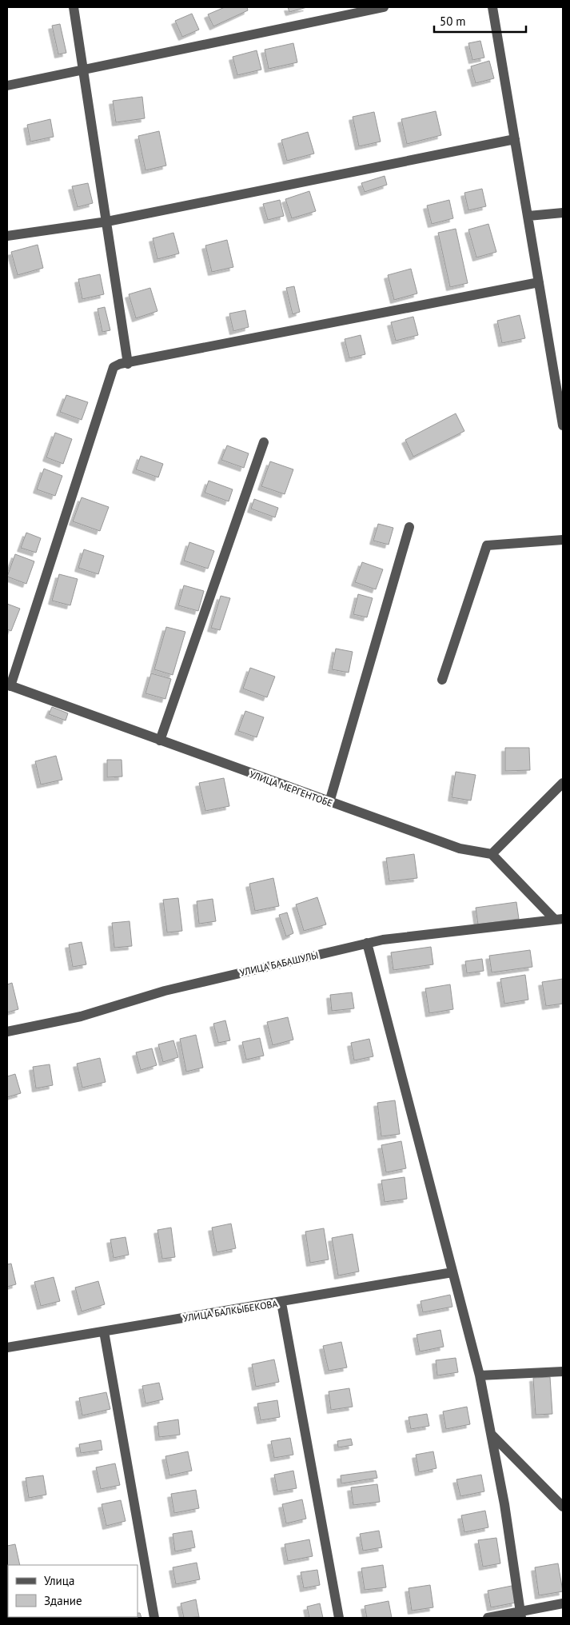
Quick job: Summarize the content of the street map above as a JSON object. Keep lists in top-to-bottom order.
{
  "streets": {
    "street": ["УЛИЦА МЕРГЕНТОБЕ", "УЛИЦА БАБАШУЛЫ", "УЛИЦА БАЛКЫБЕКОВА"]
  },
  "legend": ["Улица", "Здание"],
  "scale_bar": "50 m"
}
